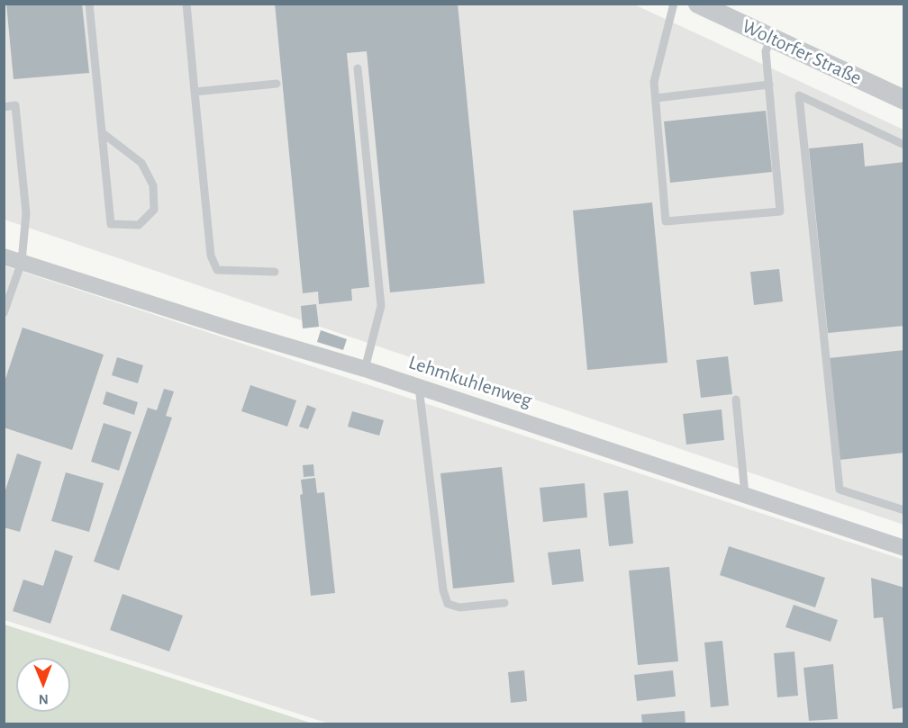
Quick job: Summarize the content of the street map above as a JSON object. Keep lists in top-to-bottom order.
{
  "streets": {
    "street": ["Woltorfer Straße", "Lehmkuhlenweg"]
  },
  "north": "bottom"
}
